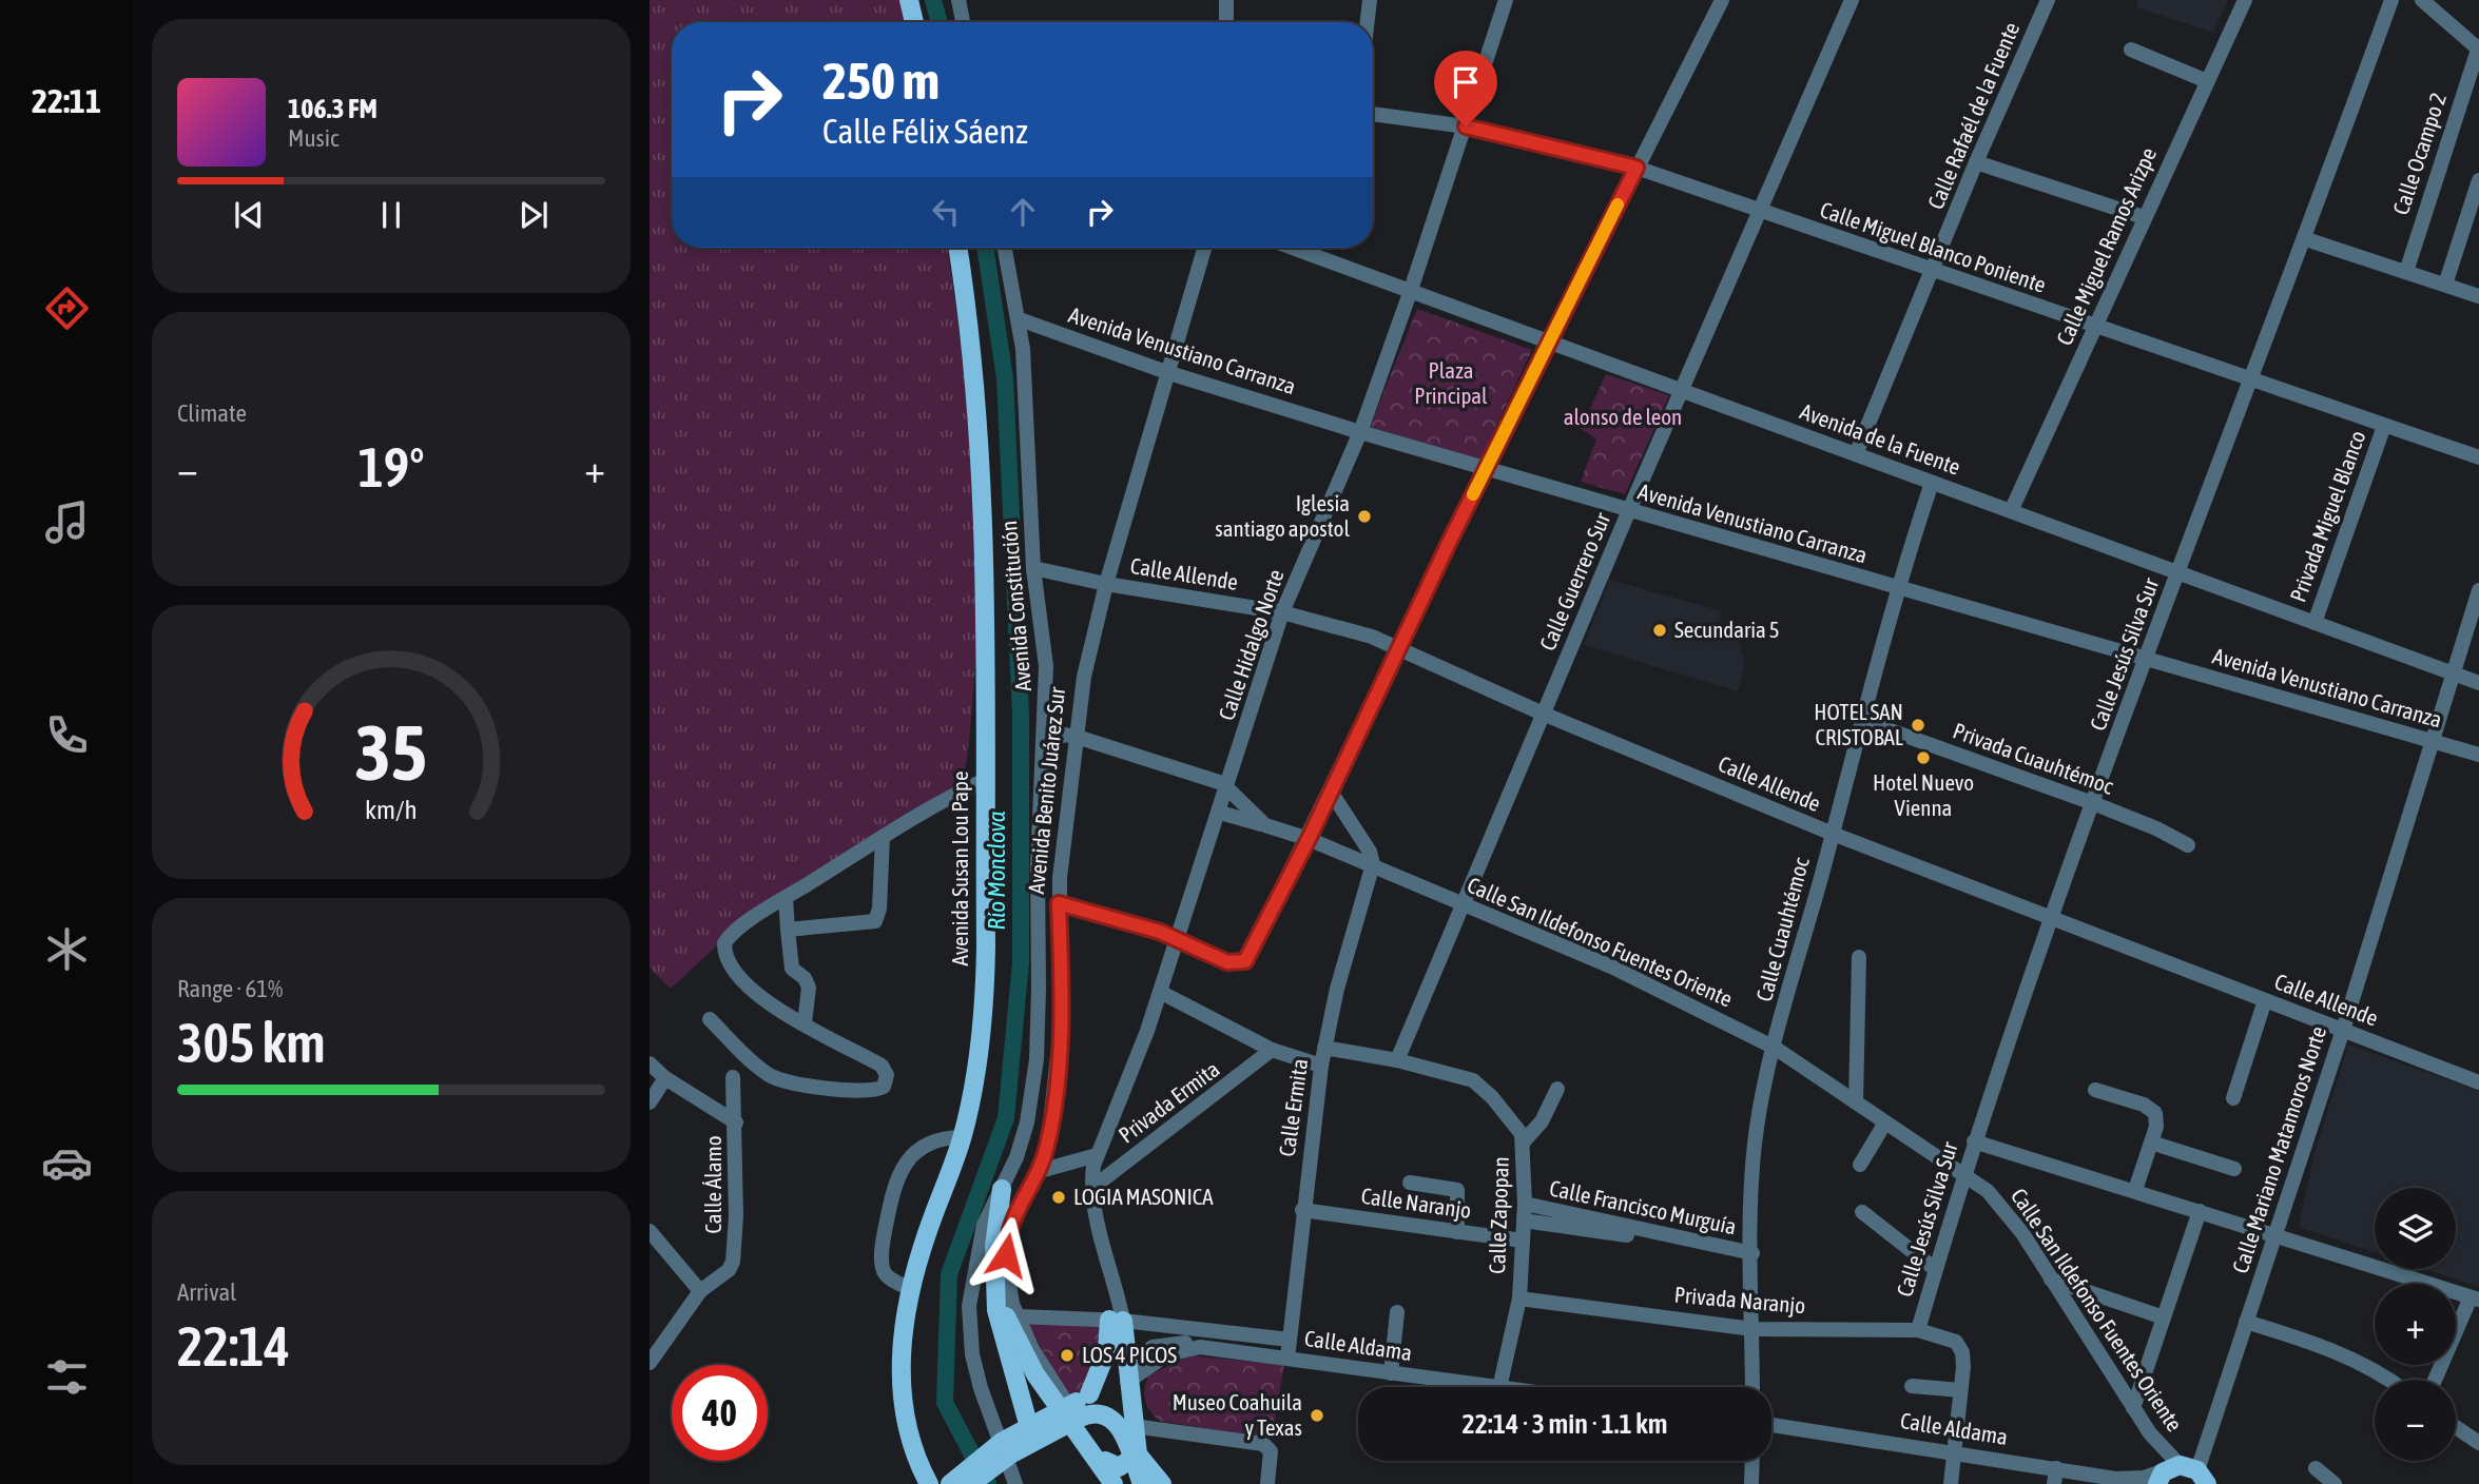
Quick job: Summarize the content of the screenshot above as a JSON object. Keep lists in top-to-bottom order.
{
  "streets": {
    "main road": ["Avenida Susan Lou Pape"],
    "street": [
      "Calle Rafaél de la Fuente",
      "Calle Ocampo 2",
      "Calle Miguel Ramos Arizpe",
      "Calle Miguel Blanco Poniente",
      "Avenida Venustiano Carranza",
      "Avenida de la Fuente",
      "Privada Miguel Blanco",
      "Calle Allende",
      "Calle Guerrero Sur",
      "Avenida Constitución",
      "Calle Hidalgo Norte",
      "Calle Jesús Silva Sur",
      "Privada Cuauhtémoc",
      "Avenida Benito Juárez Sur",
      "Calle Cuauhtémoc",
      "Calle San Ildefonso Fuentes Oriente",
      "Privada Ermita",
      "Calle Ermita",
      "Calle Mariano Matamoros Norte",
      "Calle Álamo",
      "Calle Naranjo",
      "Calle Francisco Murguía",
      "Calle Zapopan",
      "Privada Naranjo",
      "Calle Aldama"
    ]
  },
  "crossings": [
    ["Calle Rafaél de la Fuente", "Calle Miguel Blanco Poniente"],
    ["Calle Rafaél de la Fuente", "Avenida de la Fuente"],
    ["Calle Miguel Ramos Arizpe", "Calle Miguel Blanco Poniente"],
    ["Calle Miguel Ramos Arizpe", "Avenida de la Fuente"],
    ["Calle Miguel Blanco Poniente", "Privada Miguel Blanco"],
    ["Calle Miguel Blanco Poniente", "Calle Guerrero Sur"],
    ["Calle Miguel Blanco Poniente", "Calle Hidalgo Norte"],
    ["Calle Miguel Blanco Poniente", "Calle Jesús Silva Sur"],
    ["Avenida Venustiano Carranza", "Calle Guerrero Sur"],
    ["Avenida Venustiano Carranza", "Avenida Constitución"],
    ["Avenida Venustiano Carranza", "Calle Hidalgo Norte"],
    ["Avenida Venustiano Carranza", "Calle Jesús Silva Sur"],
    ["Avenida Venustiano Carranza", "Avenida Benito Juárez Sur"],
    ["Avenida Venustiano Carranza", "Calle Cuauhtémoc"],
    ["Avenida Venustiano Carranza", "Calle Mariano Matamoros Norte"],
    ["Avenida de la Fuente", "Privada Miguel Blanco"],
    ["Avenida de la Fuente", "Calle Guerrero Sur"],
    ["Avenida de la Fuente", "Calle Hidalgo Norte"],
    ["Avenida de la Fuente", "Calle Jesús Silva Sur"],
    ["Avenida de la Fuente", "Calle Cuauhtémoc"],
    ["Avenida de la Fuente", "Calle Mariano Matamoros Norte"],
    ["Calle Allende", "Calle Guerrero Sur"],
    ["Calle Allende", "Avenida Constitución"],
    ["Calle Allende", "Calle Hidalgo Norte"],
    ["Calle Allende", "Calle Jesús Silva Sur"],
    ["Calle Allende", "Avenida Benito Juárez Sur"],
    ["Calle Allende", "Calle Cuauhtémoc"],
    ["Calle Allende", "Calle Mariano Matamoros Norte"],
    ["Calle Guerrero Sur", "Calle San Ildefonso Fuentes Oriente"],
    ["Calle Guerrero Sur", "Calle Zapopan"],
    ["Avenida Constitución", "Calle San Ildefonso Fuentes Oriente"],
    ["Calle Hidalgo Norte", "Calle San Ildefonso Fuentes Oriente"],
    ["Calle Hidalgo Norte", "Privada Ermita"],
    ["Calle Jesús Silva Sur", "Privada Cuauhtémoc"],
    ["Calle Jesús Silva Sur", "Calle San Ildefonso Fuentes Oriente"],
    ["Calle Jesús Silva Sur", "Privada Naranjo"],
    ["Privada Cuauhtémoc", "Calle Cuauhtémoc"],
    ["Avenida Benito Juárez Sur", "Calle San Ildefonso Fuentes Oriente"],
    ["Calle Cuauhtémoc", "Calle San Ildefonso Fuentes Oriente"],
    ["Calle Cuauhtémoc", "Calle Francisco Murguía"],
    ["Calle Cuauhtémoc", "Privada Naranjo"],
    ["Calle San Ildefonso Fuentes Oriente", "Calle Ermita"],
    ["Calle San Ildefonso Fuentes Oriente", "Calle Mariano Matamoros Norte"],
    ["Calle San Ildefonso Fuentes Oriente", "Calle Aldama"],
    ["Calle Ermita", "Calle Naranjo"],
    ["Calle Ermita", "Calle Zapopan"],
    ["Calle Ermita", "Calle Aldama"],
    ["Calle Mariano Matamoros Norte", "Calle Aldama"],
    ["Calle Naranjo", "Calle Zapopan"],
    ["Calle Francisco Murguía", "Calle Zapopan"],
    ["Calle Zapopan", "Privada Naranjo"]
  ],
  "water": ["Río Monclova"],
  "parks": ["Plaza Principal", "alonso de leon"],
  "places": [
    "Iglesia santiago apostol",
    "Secundaria 5",
    "HOTEL SAN CRISTOBAL",
    "Hotel Nuevo Vienna",
    "LOGIA MASONICA",
    "LOS 4 PICOS",
    "Museo Coahuila y Texas"
  ],
  "page": {
    "tabs": "22:11",
    "turn": ["250 m", "Calle Félix Sáenz"],
    "song": ["106.3 FM", "Music"],
    "tile": [
      "Climate",
      ["Range · 61%", "305 km"],
      ["Arrival", "22:14"]
    ],
    "heat": ["−", "19°", "+"],
    "map_buttons": ["+", "−"],
    "limit": "40",
    "trip": "22:14 · 3 min · 1.1 km",
    "gauge": ["35", "km/h"]
  }
}
